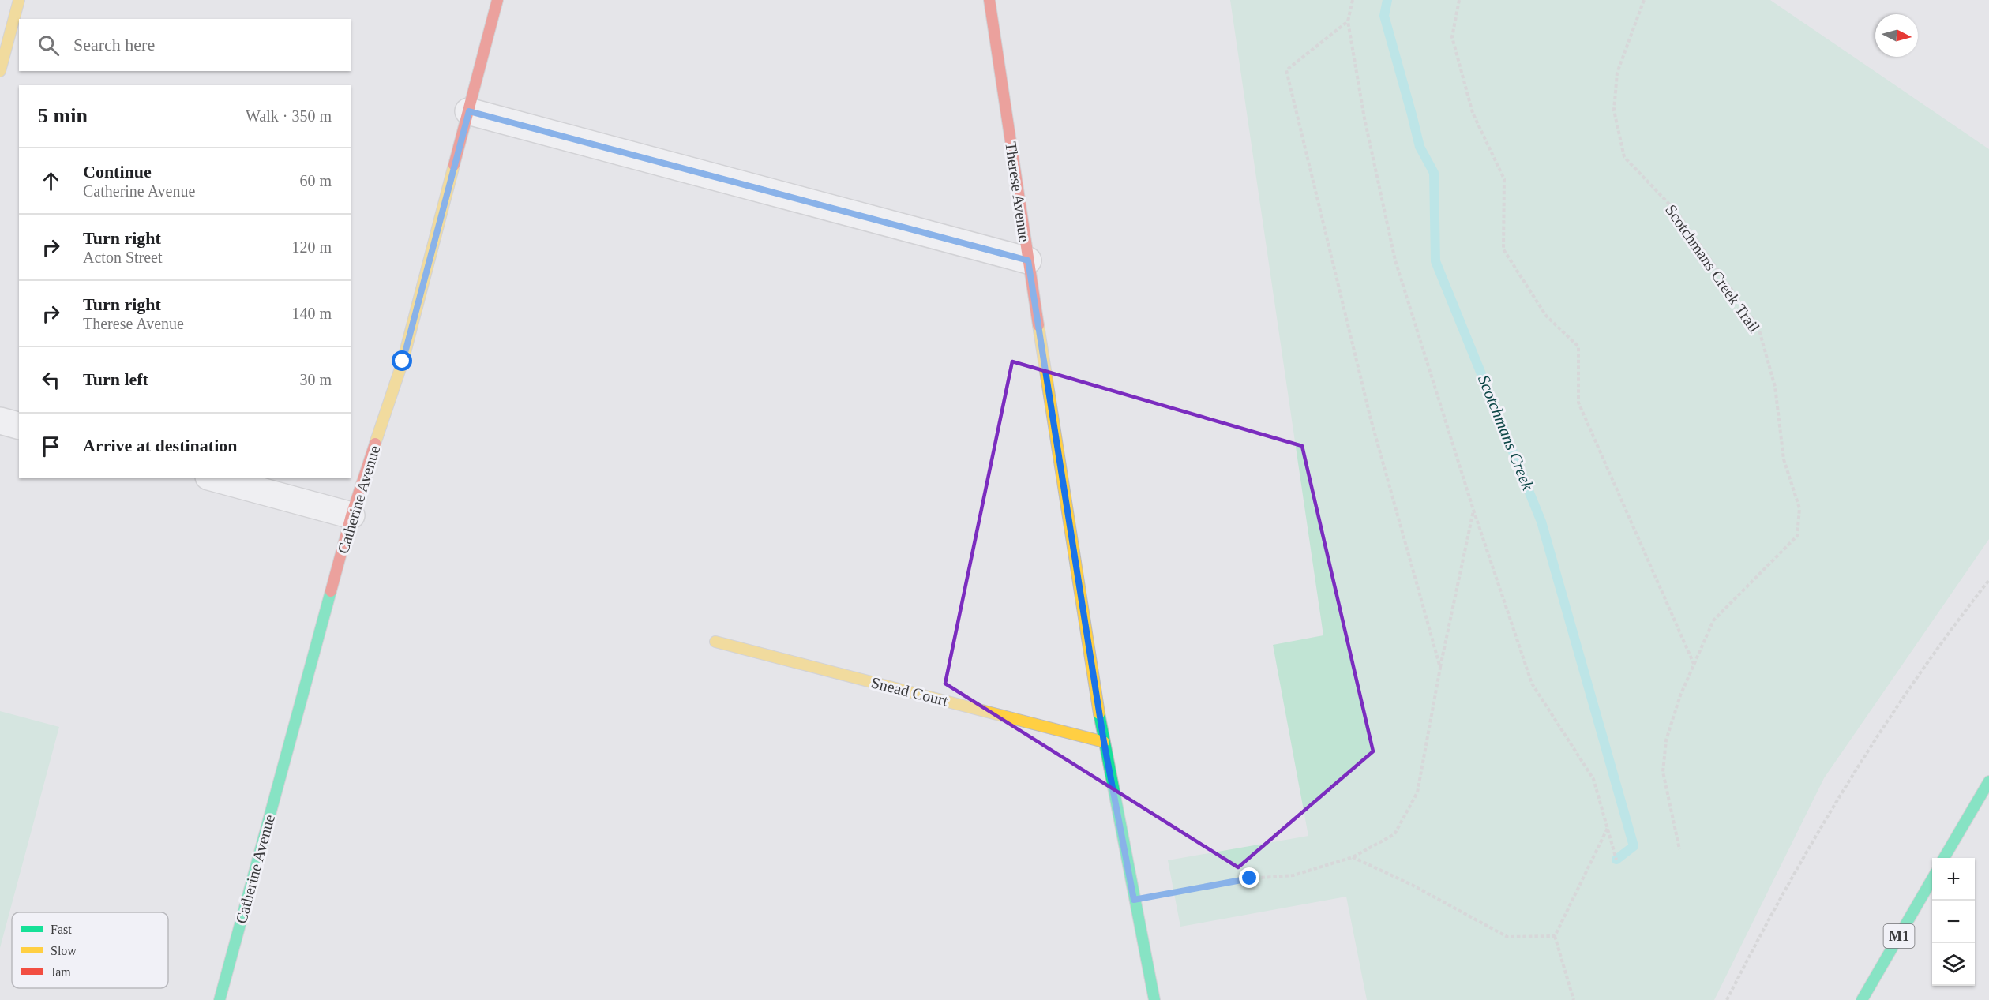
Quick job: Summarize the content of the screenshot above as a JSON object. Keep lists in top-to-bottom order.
{
  "streets": {
    "main road": [
      "Therese Avenue",
      "Catherine Avenue",
      "Snead Court",
      "M1"
    ],
    "path": ["Scotchmans Creek Trail"]
  },
  "crossings": [
    ["Therese Avenue", "Snead Court"]
  ],
  "water": ["Scotchmans Creek"],
  "legend": ["Fast", "Slow", "Jam"],
  "north": "right",
  "page": {
    "search": "Search here",
    "heading": ["5 min", "Walk · 350 m"],
    "list": [
      ["Continue", "Catherine Avenue", "60 m"],
      ["Turn right", "Acton Street", "120 m"],
      ["Turn right", "Therese Avenue", "140 m"],
      ["Turn left", "30 m"],
      "Arrive at destination"
    ],
    "map_buttons": ["+", "−"]
  }
}
